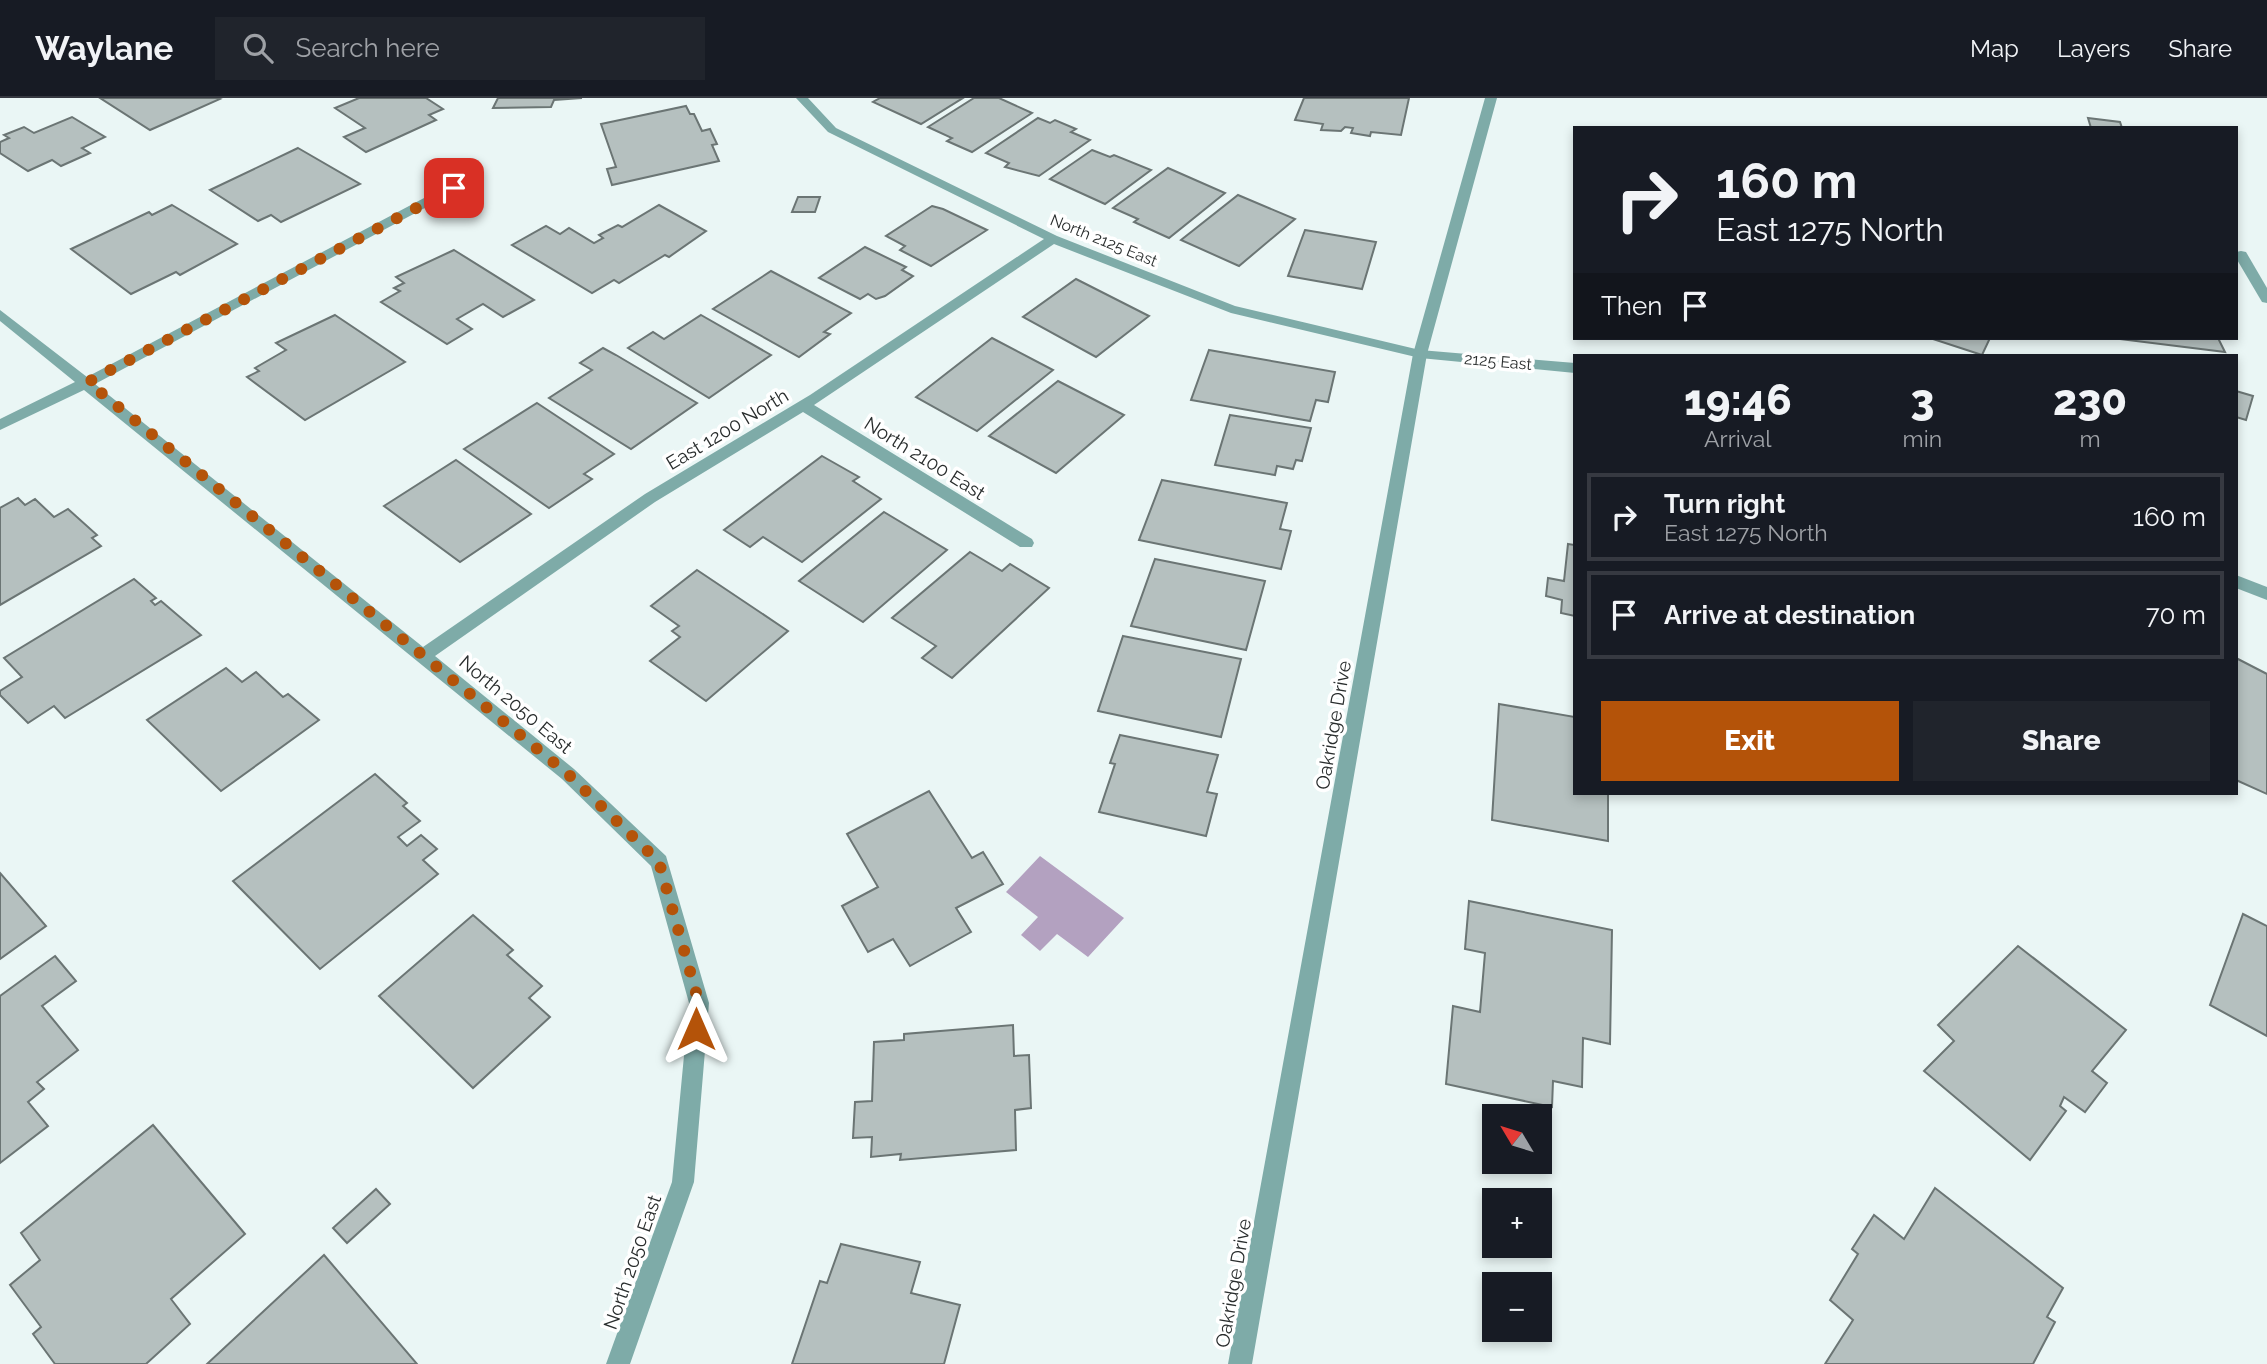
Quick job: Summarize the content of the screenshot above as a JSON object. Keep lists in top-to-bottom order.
{
  "streets": {
    "street": [
      "North 2125 East",
      "2125 East",
      "East 1200 North",
      "North 2100 East",
      "North 2050 East",
      "Oakridge Drive"
    ]
  },
  "crossings": [
    ["North 2125 East", "2125 East"],
    ["North 2125 East", "East 1200 North"],
    ["North 2125 East", "Oakridge Drive"],
    ["2125 East", "Oakridge Drive"],
    ["East 1200 North", "North 2100 East"],
    ["East 1200 North", "North 2050 East"]
  ],
  "north": "top left",
  "page": {
    "header": "Waylane",
    "search": "Search here",
    "nav": ["Map", "Layers", "Share"],
    "turn": ["160 m", "East 1275 North"],
    "then": "Then",
    "eta": [
      "19:46",
      "Arrival",
      "3",
      "min",
      "230",
      "m"
    ],
    "list": [
      {
        "name": "Turn right",
        "note": "East 1275 North",
        "value": "160 m"
      },
      {
        "name": "Arrive at destination",
        "value": "70 m"
      }
    ],
    "buttons": ["Exit", "Share"],
    "map_buttons": ["+", "−"]
  }
}
